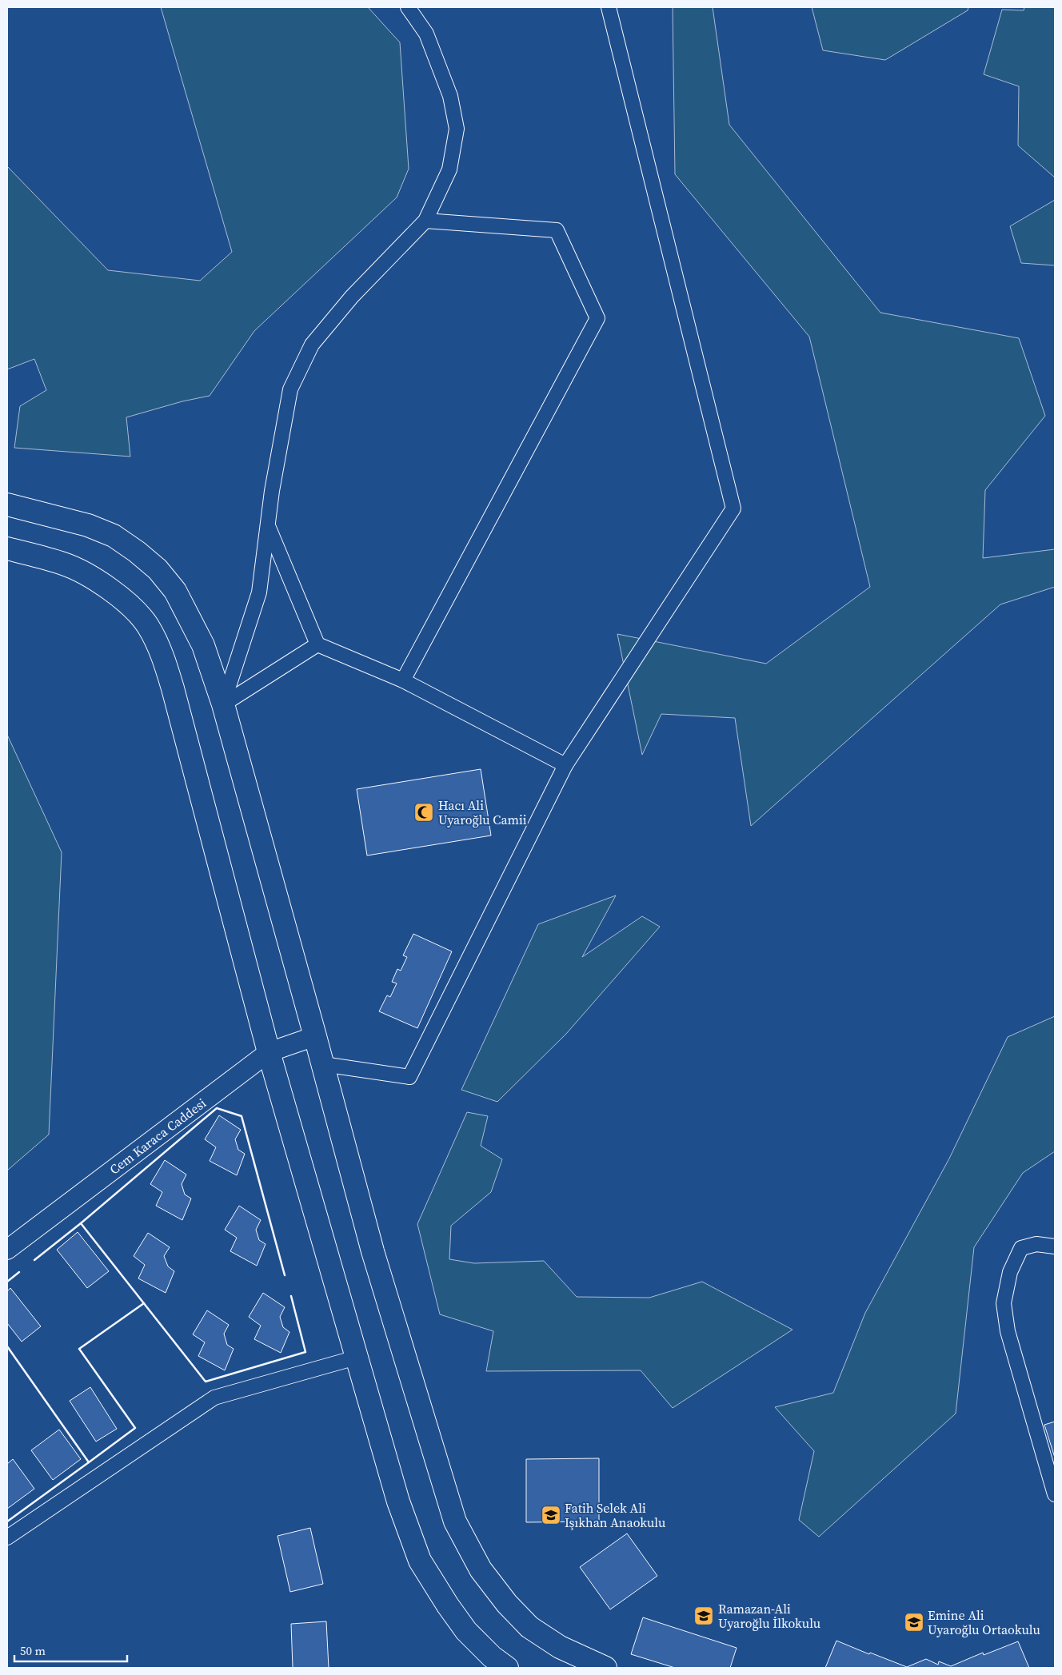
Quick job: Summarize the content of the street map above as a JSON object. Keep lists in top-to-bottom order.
{
  "streets": {
    "street": ["Cem Karaca Caddesi"]
  },
  "places": {
    "mosque": ["Hacı Ali Uyaroğlu Camii"],
    "school or university": ["Fatih Selek Ali Işıkhan Anaokulu", "Ramazan-Ali Uyaroğlu İlkokulu", "Emine Ali Uyaroğlu Ortaokulu"]
  },
  "scale_bar": "50 m"
}
